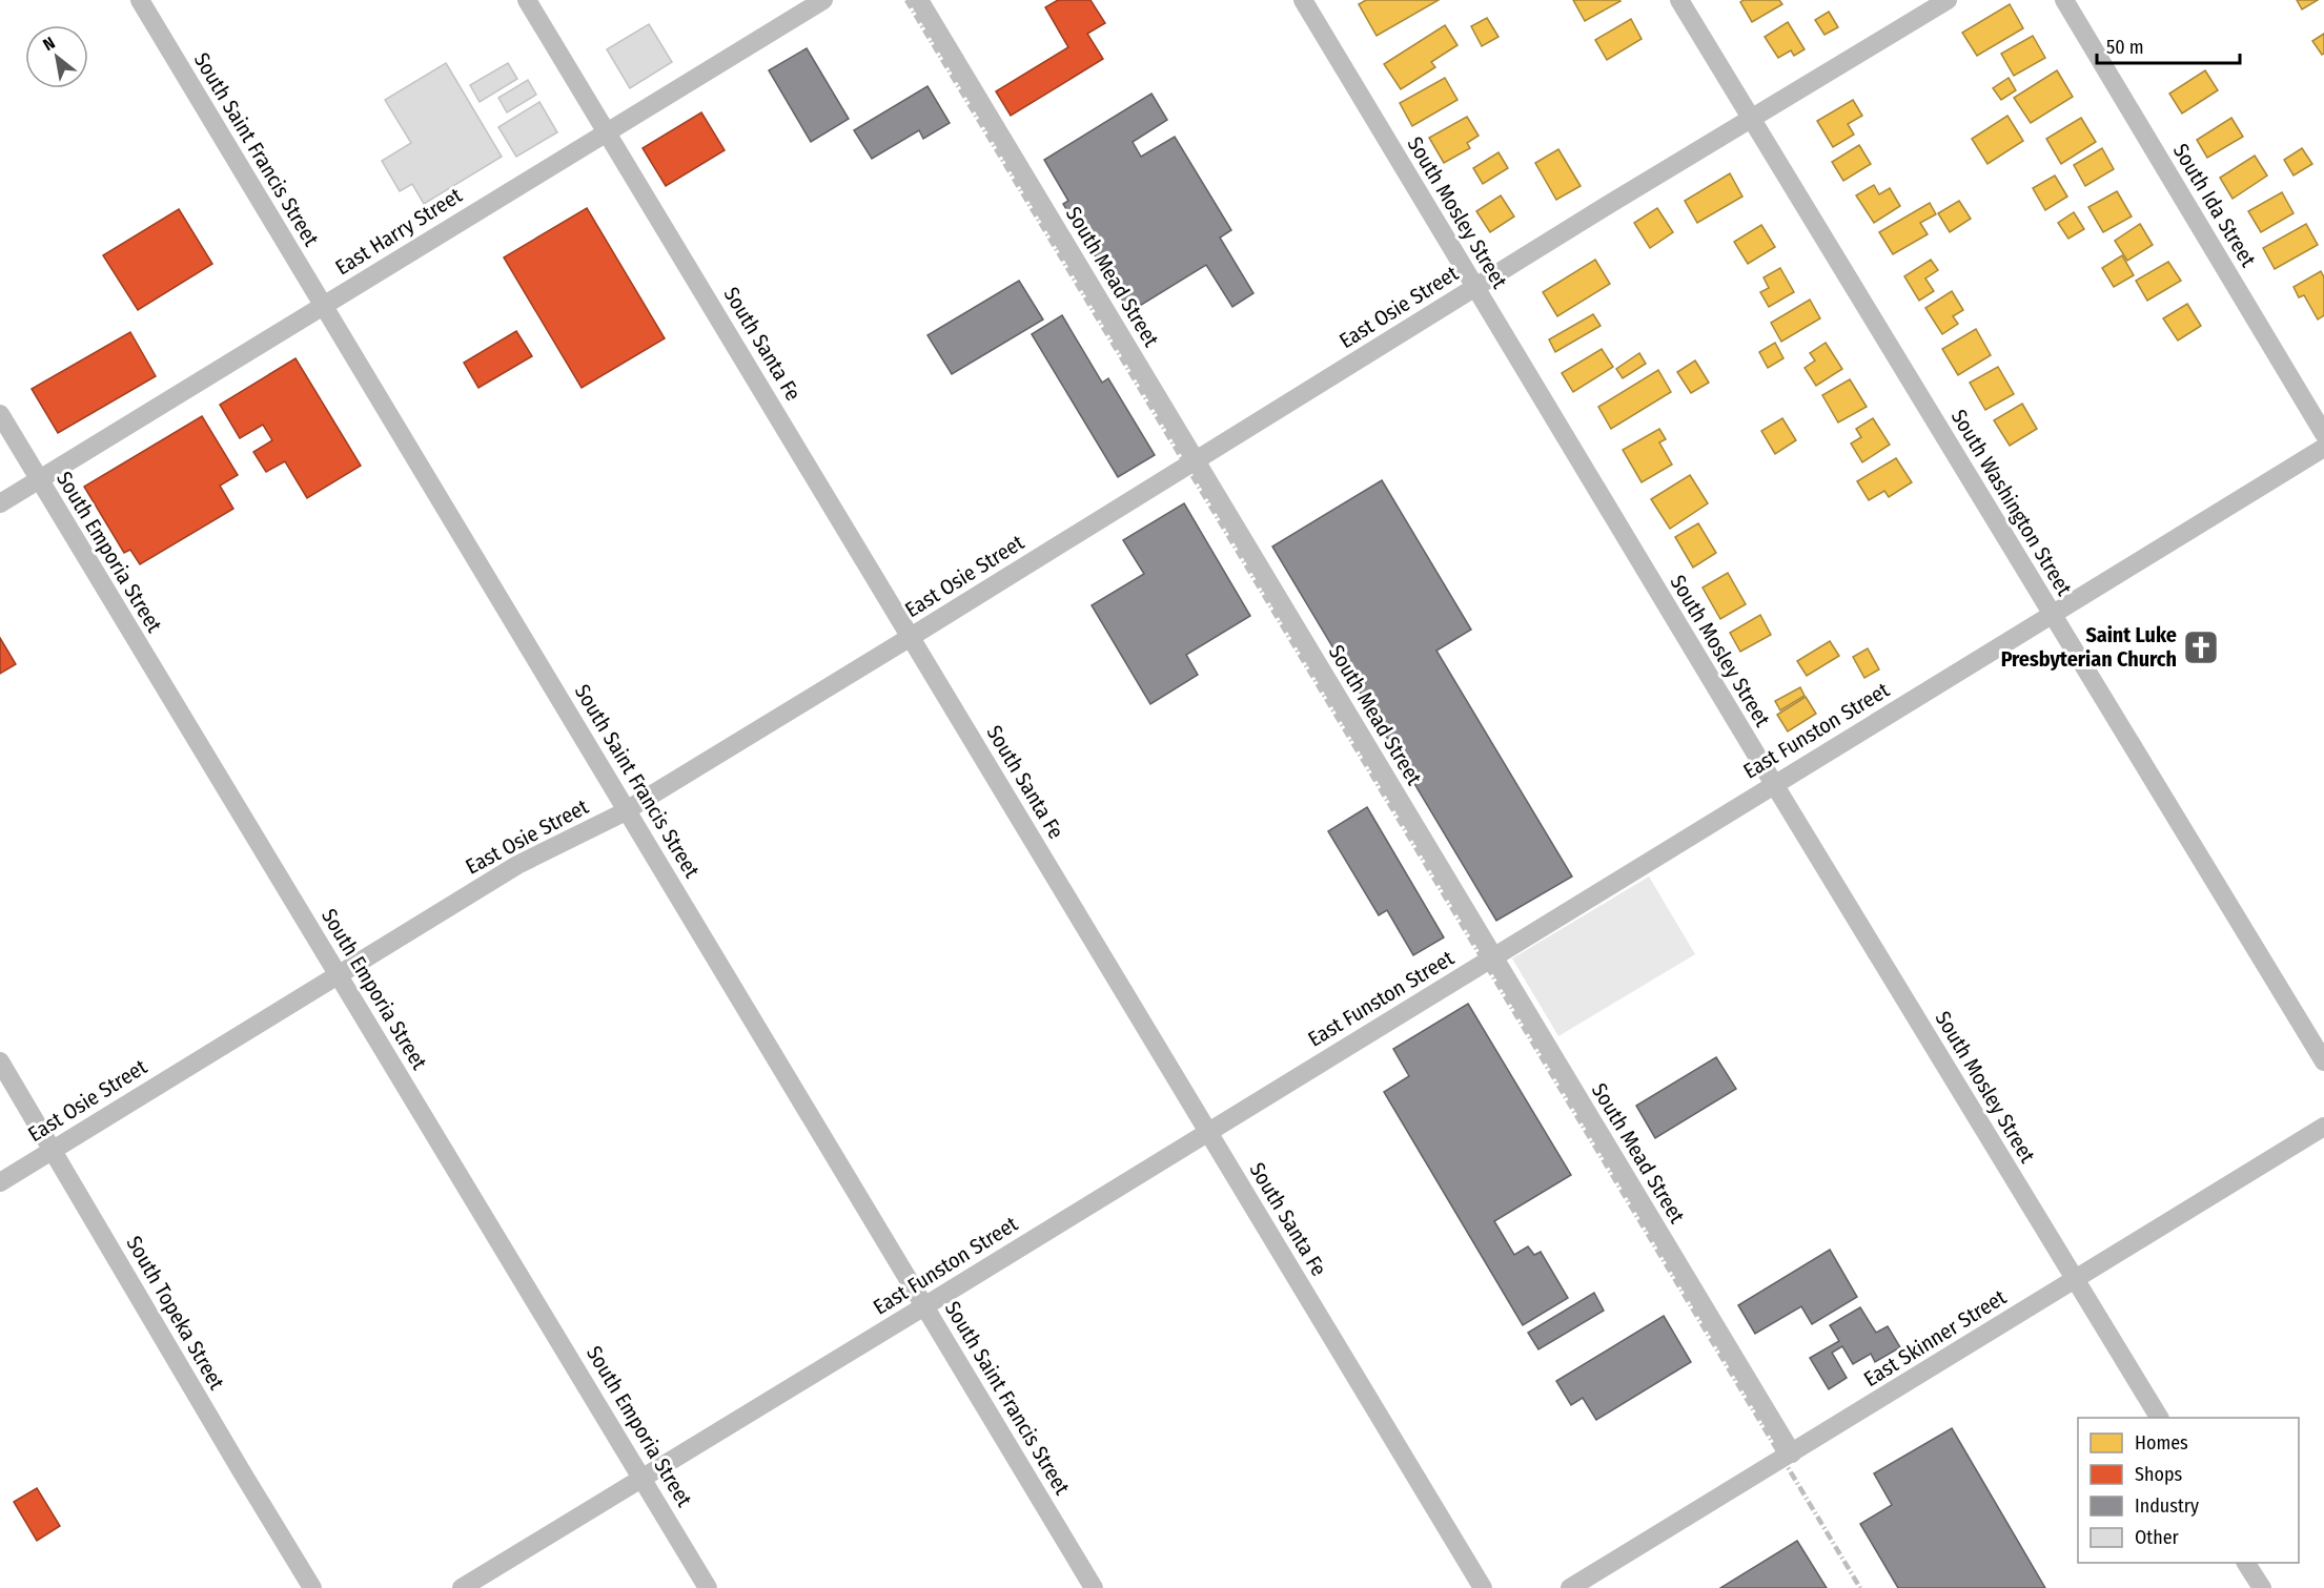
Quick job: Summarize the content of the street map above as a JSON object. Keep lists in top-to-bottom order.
{
  "streets": {
    "street": [
      "South Saint Francis Street",
      "South Ida Street",
      "South Mosley Street",
      "East Harry Street",
      "South Mead Street",
      "East Osie Street",
      "South Santa Fe",
      "South Washington Street",
      "South Emporia Street",
      "East Funston Street",
      "South Topeka Street",
      "East Skinner Street"
    ]
  },
  "crossings": [
    ["South Saint Francis Street", "East Harry Street"],
    ["South Saint Francis Street", "East Osie Street"],
    ["South Saint Francis Street", "East Funston Street"],
    ["South Mosley Street", "East Osie Street"],
    ["South Mosley Street", "East Funston Street"],
    ["South Mosley Street", "East Skinner Street"],
    ["East Harry Street", "South Santa Fe"],
    ["East Harry Street", "South Emporia Street"],
    ["South Mead Street", "East Osie Street"],
    ["South Mead Street", "East Funston Street"],
    ["South Mead Street", "East Skinner Street"],
    ["East Osie Street", "South Santa Fe"],
    ["East Osie Street", "South Washington Street"],
    ["East Osie Street", "South Emporia Street"],
    ["East Osie Street", "South Topeka Street"],
    ["South Santa Fe", "East Funston Street"],
    ["South Washington Street", "East Funston Street"],
    ["South Emporia Street", "East Funston Street"]
  ],
  "places": {
    "church": ["Saint Luke Presbyterian Church"]
  },
  "legend": [
    "Homes",
    "Shops",
    "Industry",
    "Other"
  ],
  "scale_bar": "50 m",
  "north": "top left"
}
